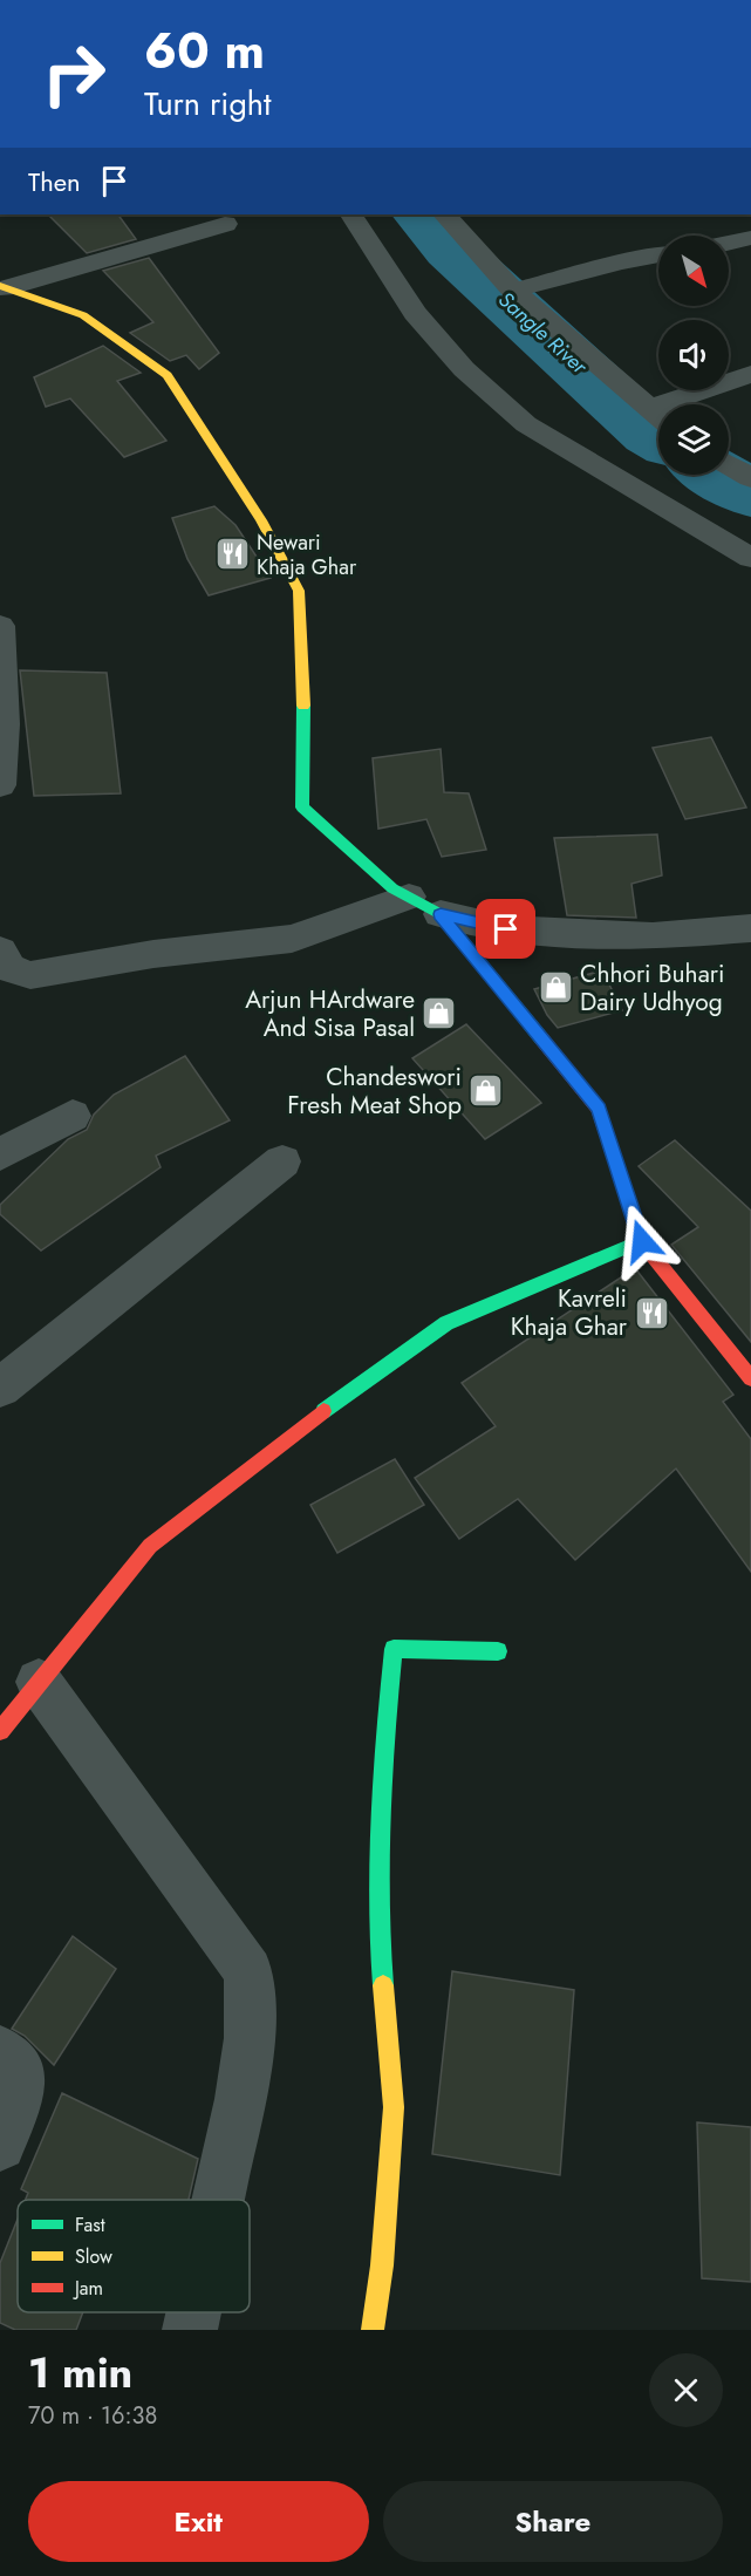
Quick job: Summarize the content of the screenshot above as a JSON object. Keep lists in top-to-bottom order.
{
  "water": ["Sangle River"],
  "places": {
    "restaurant": ["Newari Khaja Ghar", "Kavreli Khaja Ghar"],
    "shop": ["Chhori Buhari Dairy Udhyog", "Arjun HArdware And Sisa Pasal", "Chandeswori Fresh Meat Shop"]
  },
  "legend": ["Fast", "Slow", "Jam"],
  "north": "bottom right",
  "page": {
    "turn": ["60 m", "Turn right"],
    "then": "Then",
    "heading": ["1 min", "70 m · 16:38"],
    "buttons": ["Exit", "Share"]
  }
}
